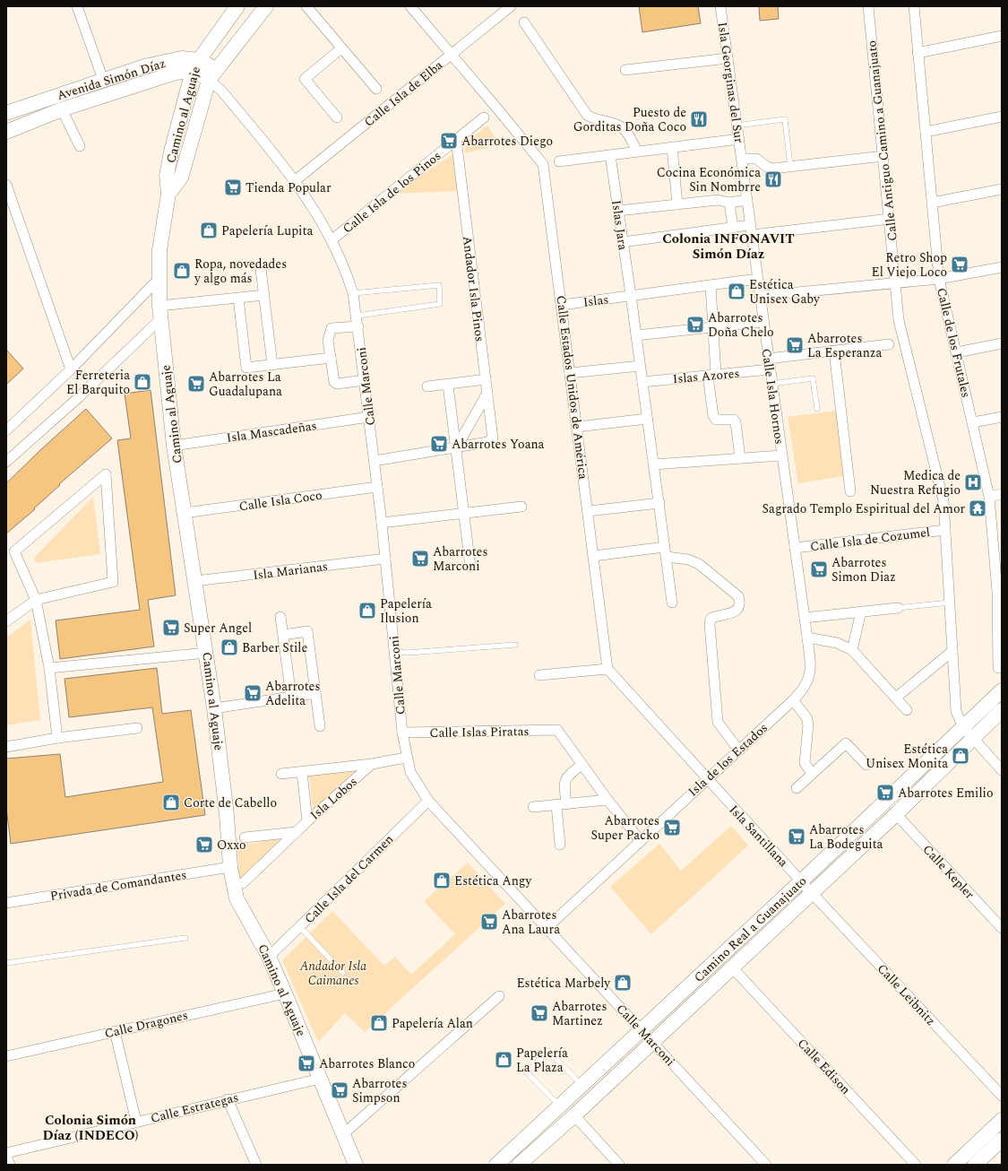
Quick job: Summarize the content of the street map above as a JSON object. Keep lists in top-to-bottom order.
{
  "streets": {
    "main road": ["Avenida Simón Díaz", "Camino al Aguaje", "Camino Real a Guanajuato"],
    "street": [
      "Isla Georginas del Sur",
      "Calle Isla de Elba",
      "Calle Antiguo Camino a Guanajuato",
      "Calle Isla de los Pinos",
      "Islas Jara",
      "Andador Isla Pinos",
      "Islas",
      "Calle de los Frutales",
      "Islas Azores",
      "Calle Marconi",
      "Calle Estados Unidos de América",
      "Calle Isla Hornos",
      "Isla Mascadeñas",
      "Calle Isla Coco",
      "Calle Isla de Cozumel",
      "Isla Marianas",
      "Calle Islas Piratas",
      "Isla de los Estados",
      "Isla Lobos",
      "Isla Santillana",
      "Calle Kepler",
      "Calle Isla del Carmen",
      "Privada de Comandantes",
      "Calle Leibnitz",
      "Calle Dragones",
      "Calle Edison",
      "Calle Estrategas"
    ]
  },
  "crossings": [
    ["Avenida Simón Díaz", "Camino al Aguaje"],
    ["Avenida Simón Díaz", "Calle Marconi"],
    ["Isla Georginas del Sur", "Calle Isla Hornos"],
    ["Calle Isla de Elba", "Calle Marconi"],
    ["Calle Isla de Elba", "Calle Estados Unidos de América"],
    ["Camino al Aguaje", "Calle Marconi"],
    ["Camino al Aguaje", "Isla Mascadeñas"],
    ["Camino al Aguaje", "Calle Isla Coco"],
    ["Camino al Aguaje", "Isla Marianas"],
    ["Camino al Aguaje", "Calle Isla del Carmen"],
    ["Camino al Aguaje", "Privada de Comandantes"],
    ["Camino al Aguaje", "Calle Dragones"],
    ["Camino al Aguaje", "Calle Estrategas"],
    ["Calle Antiguo Camino a Guanajuato", "Calle Isla de Cozumel"],
    ["Calle Antiguo Camino a Guanajuato", "Camino Real a Guanajuato"],
    ["Calle Isla de los Pinos", "Andador Isla Pinos"],
    ["Calle Isla de los Pinos", "Calle Marconi"],
    ["Islas Jara", "Islas"],
    ["Islas Jara", "Islas Azores"],
    ["Islas", "Calle Estados Unidos de América"],
    ["Islas Azores", "Calle Isla Hornos"],
    ["Calle Marconi", "Isla Mascadeñas"],
    ["Calle Marconi", "Calle Isla Coco"],
    ["Calle Marconi", "Isla Marianas"],
    ["Calle Marconi", "Calle Islas Piratas"],
    ["Calle Marconi", "Isla de los Estados"],
    ["Calle Marconi", "Isla Lobos"],
    ["Calle Marconi", "Calle Isla del Carmen"],
    ["Calle Marconi", "Camino Real a Guanajuato"],
    ["Calle Isla Hornos", "Calle Isla de Cozumel"],
    ["Calle Isla Hornos", "Isla de los Estados"],
    ["Calle Isla de Cozumel", "Isla de los Estados"],
    ["Isla de los Estados", "Isla Santillana"],
    ["Isla Santillana", "Camino Real a Guanajuato"],
    ["Isla Santillana", "Calle Leibnitz"],
    ["Calle Kepler", "Camino Real a Guanajuato"],
    ["Camino Real a Guanajuato", "Calle Leibnitz"],
    ["Camino Real a Guanajuato", "Calle Edison"]
  ],
  "districts": ["Colonia INFONAVIT Simón Díaz", "Colonia Simón Díaz (INDECO)"],
  "parks": ["Andador Isla Caimanes"],
  "places": {
    "restaurant": ["Puesto de Gorditas Doña Coco", "Cocina Económica Sin Nombrre"],
    "supermarket": [
      "Abarrotes Diego",
      "Tienda Popular",
      "Retro Shop El Viejo Loco",
      "Abarrotes Doña Chelo",
      "Abarrotes La Esperanza",
      "Abarrotes La Guadalupana",
      "Abarrotes Yoana",
      "Abarrotes Marconi",
      "Abarrotes Simon Diaz",
      "Super Angel",
      "Abarrotes Adelita",
      "Abarrotes Emilio",
      "Abarrotes Super Packo",
      "Abarrotes La Bodeguita",
      "Oxxo",
      "Abarrotes Ana Laura",
      "Abarrotes Martinez",
      "Abarrotes Blanco",
      "Abarrotes Simpson"
    ],
    "shop": [
      "Papelería Lupita",
      "Ropa, novedades y algo más",
      "Estética Unisex Gaby",
      "Ferreteria El Barquito",
      "Papelería Ilusion",
      "Barber Stile",
      "Estética Unisex Monita",
      "Corte de Cabello",
      "Estética Angy",
      "Estética Marbely",
      "Papelería Alan",
      "Papelería La Plaza"
    ],
    "hospital": ["Medica de Nuestra Refugio"],
    "temple": ["Sagrado Templo Espiritual del Amor"]
  }
}
